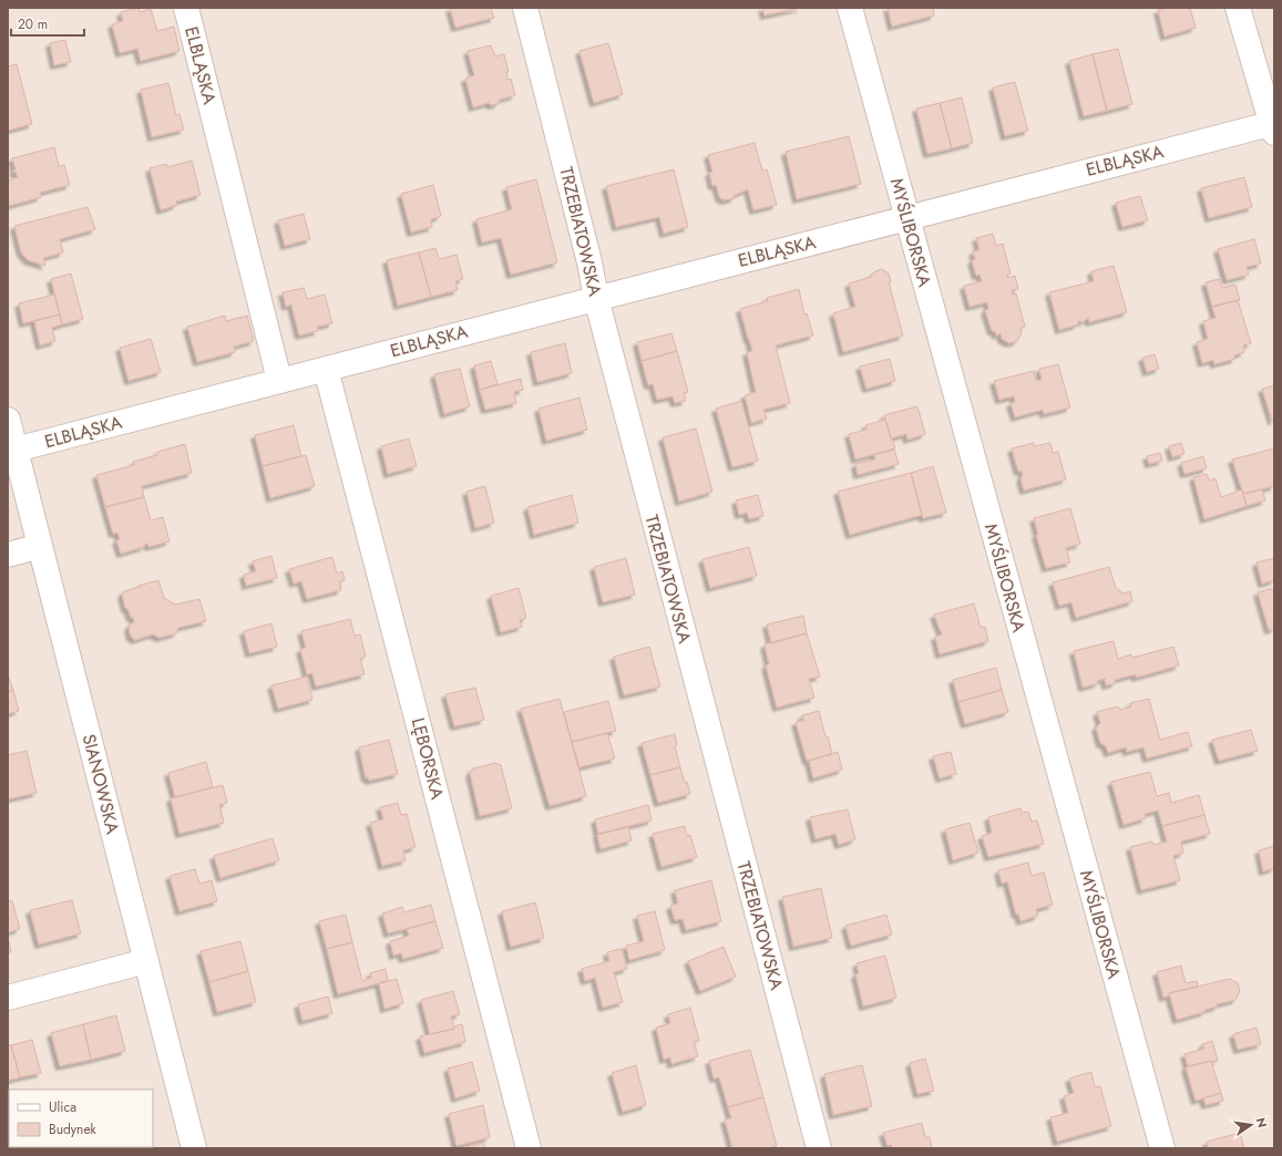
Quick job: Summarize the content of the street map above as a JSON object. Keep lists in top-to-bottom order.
{
  "streets": {
    "street": [
      "ELBLĄSKA",
      "TRZEBIATOWSKA",
      "MYŚLIBORSKA",
      "LĘBORSKA",
      "SIANOWSKA"
    ]
  },
  "crossings": [
    ["ELBLĄSKA", "TRZEBIATOWSKA"],
    ["ELBLĄSKA", "MYŚLIBORSKA"],
    ["ELBLĄSKA", "LĘBORSKA"],
    ["ELBLĄSKA", "SIANOWSKA"]
  ],
  "legend": ["Ulica", "Budynek"],
  "scale_bar": "20 m",
  "north": "right"
}
